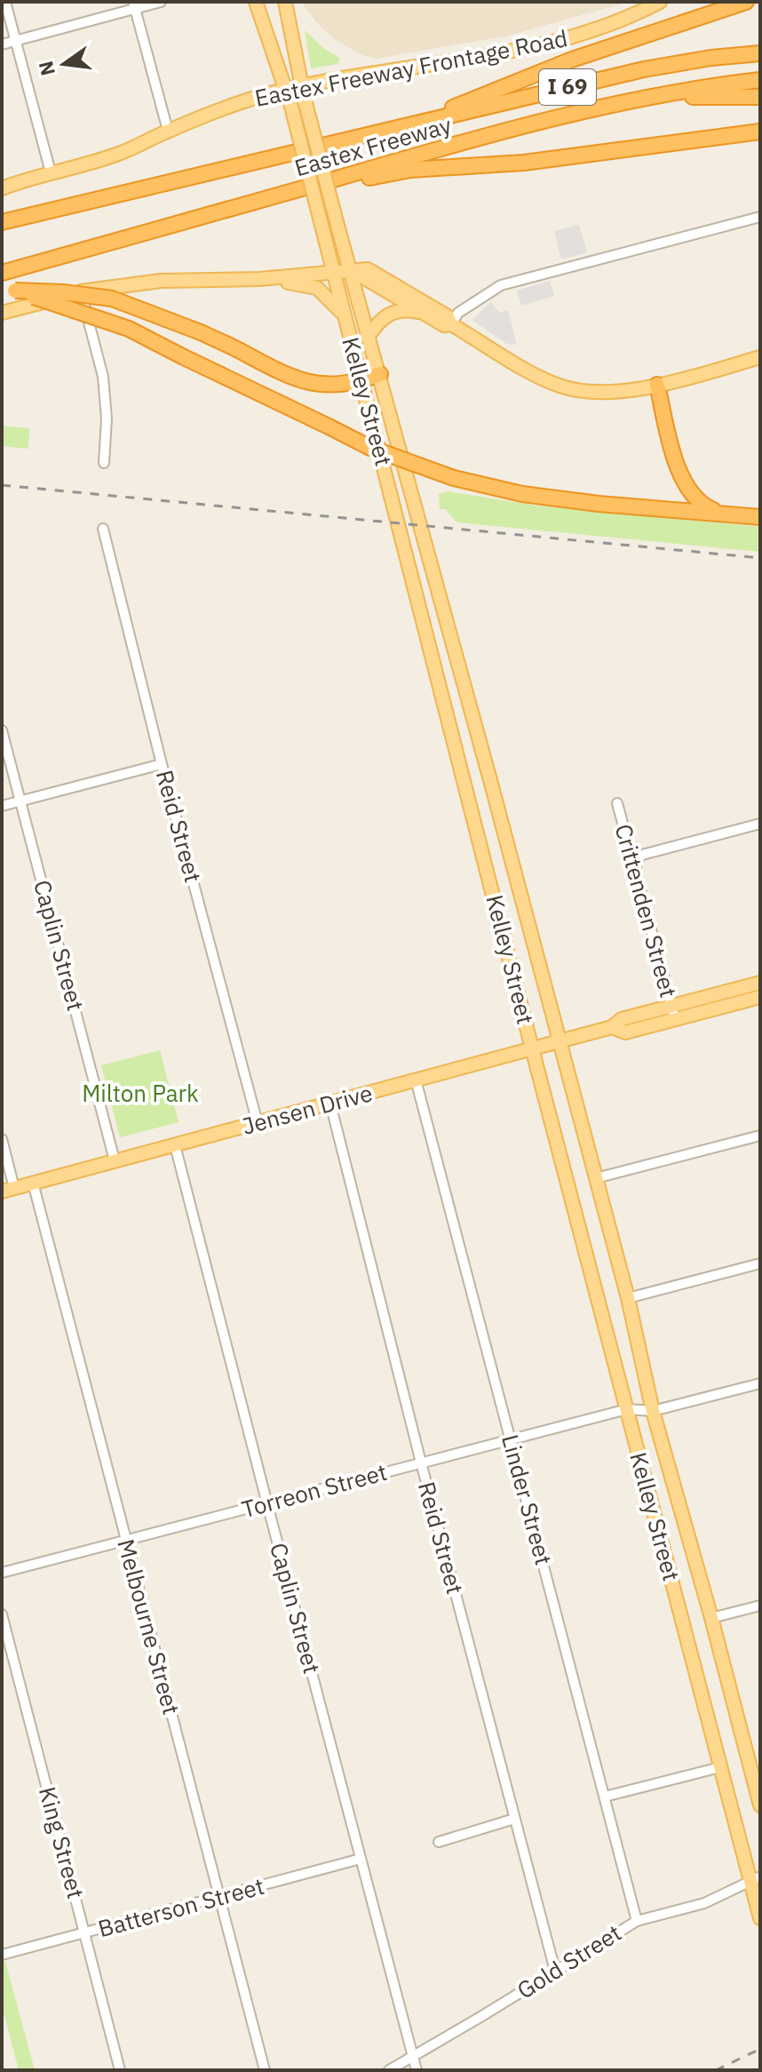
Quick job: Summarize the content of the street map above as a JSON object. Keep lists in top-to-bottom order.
{
  "streets": {
    "highway": ["I 69", "Eastex Freeway"],
    "main road": ["Eastex Freeway Frontage Road", "Kelley Street", "Jensen Drive"],
    "street": [
      "Reid Street",
      "Crittenden Street",
      "Caplin Street",
      "Torreon Street",
      "Linder Street",
      "Melbourne Street",
      "King Street",
      "Batterson Street",
      "Gold Street"
    ]
  },
  "crossings": [
    ["Eastex Freeway Frontage Road", "Kelley Street"],
    ["Kelley Street", "Jensen Drive"],
    ["Kelley Street", "Torreon Street"],
    ["Kelley Street", "Gold Street"],
    ["Reid Street", "Jensen Drive"],
    ["Reid Street", "Torreon Street"],
    ["Reid Street", "Gold Street"],
    ["Crittenden Street", "Jensen Drive"],
    ["Caplin Street", "Jensen Drive"],
    ["Caplin Street", "Torreon Street"],
    ["Caplin Street", "Batterson Street"],
    ["Caplin Street", "Gold Street"],
    ["Jensen Drive", "Linder Street"],
    ["Jensen Drive", "Melbourne Street"],
    ["Torreon Street", "Linder Street"],
    ["Torreon Street", "Melbourne Street"],
    ["Linder Street", "Gold Street"],
    ["Melbourne Street", "Batterson Street"],
    ["King Street", "Batterson Street"]
  ],
  "parks": ["Milton Park"],
  "north": "left"
}
